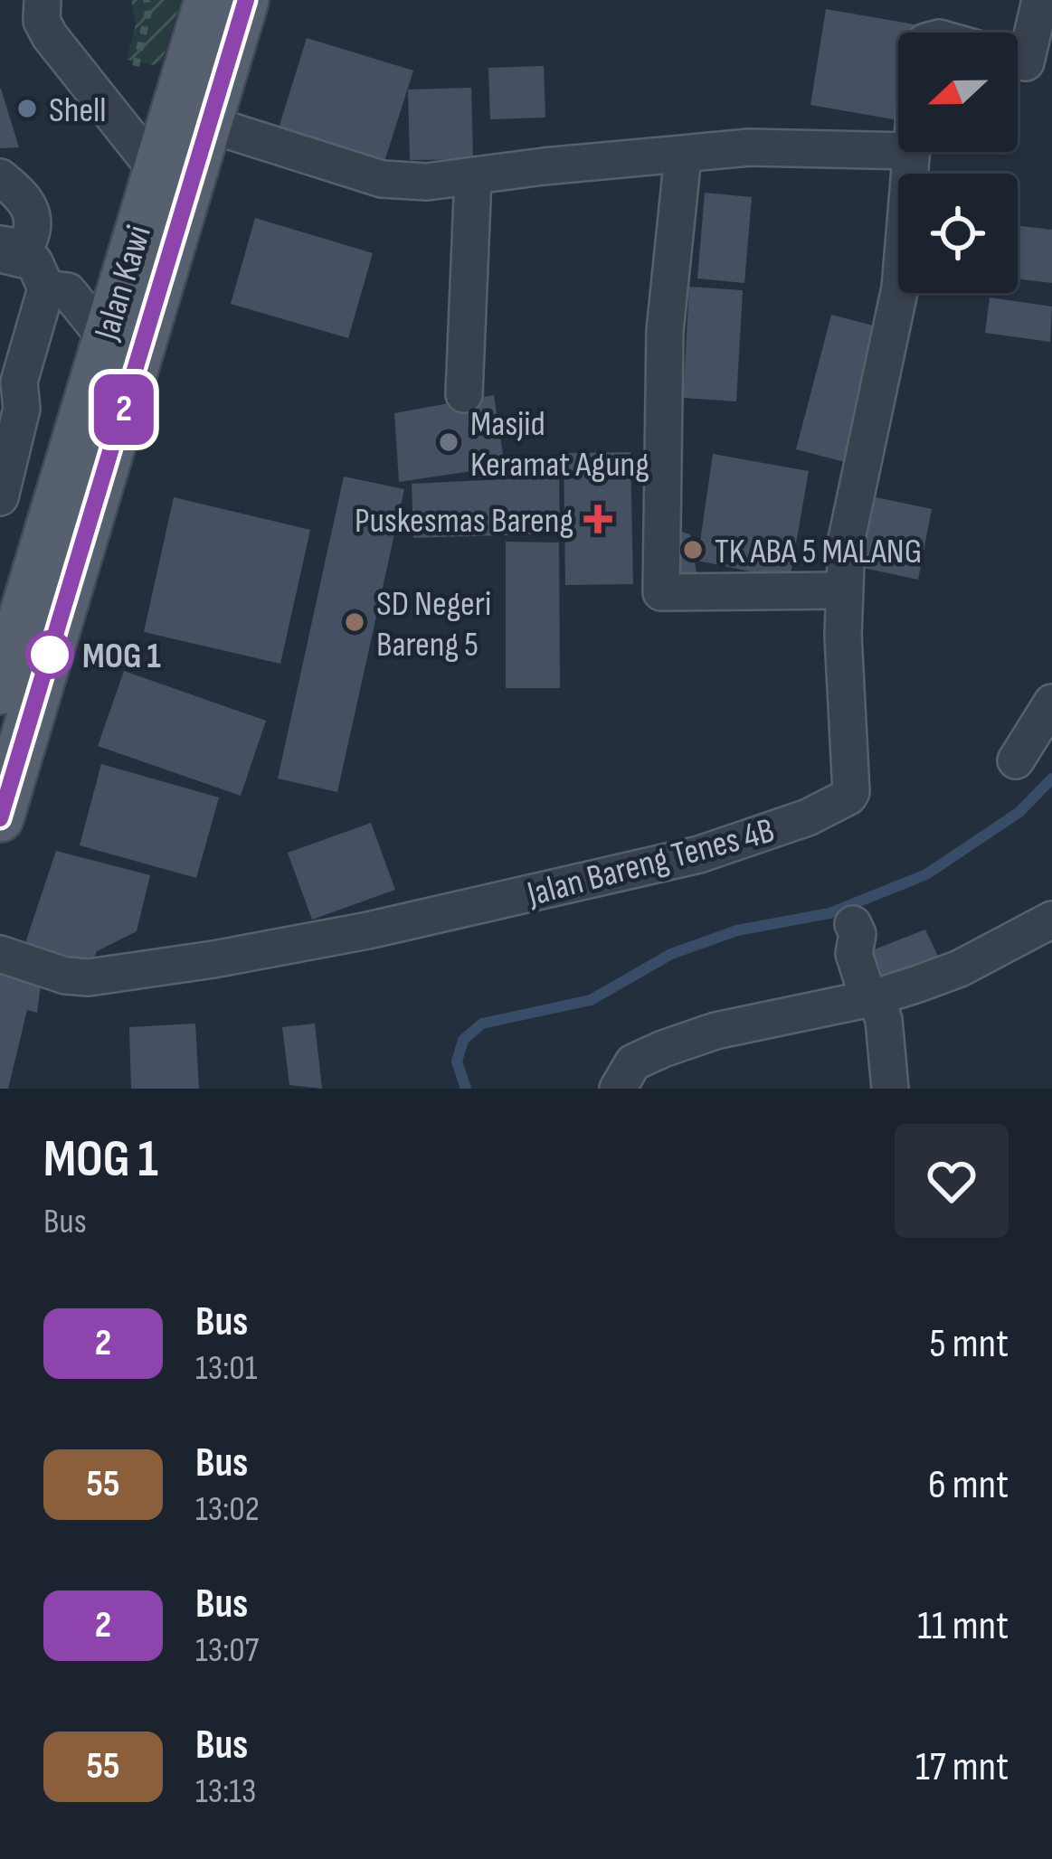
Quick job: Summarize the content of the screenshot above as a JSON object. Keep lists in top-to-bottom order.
{
  "streets": {
    "main road": ["Jalan Kawi"],
    "street": ["Jalan Bareng Tenes 4B"]
  },
  "places": {
    "other": [
      "Shell",
      "Masjid Keramat Agung",
      "TK ABA 5 MALANG",
      "SD Negeri Bareng 5",
      "MOG 1"
    ],
    "health": ["Puskesmas Bareng"]
  },
  "lines": ["bus line 2"],
  "north": "left",
  "page": {
    "on_map": "2",
    "heading": ["MOG 1", "Bus"],
    "list": [
      {
        "mark": "2",
        "name": "Bus",
        "note": "13:01",
        "value": "5 mnt"
      },
      {
        "mark": "55",
        "name": "Bus",
        "note": "13:02",
        "value": "6 mnt"
      },
      {
        "mark": "2",
        "name": "Bus",
        "note": "13:07",
        "value": "11 mnt"
      },
      {
        "mark": "55",
        "name": "Bus",
        "note": "13:13",
        "value": "17 mnt"
      }
    ]
  }
}
